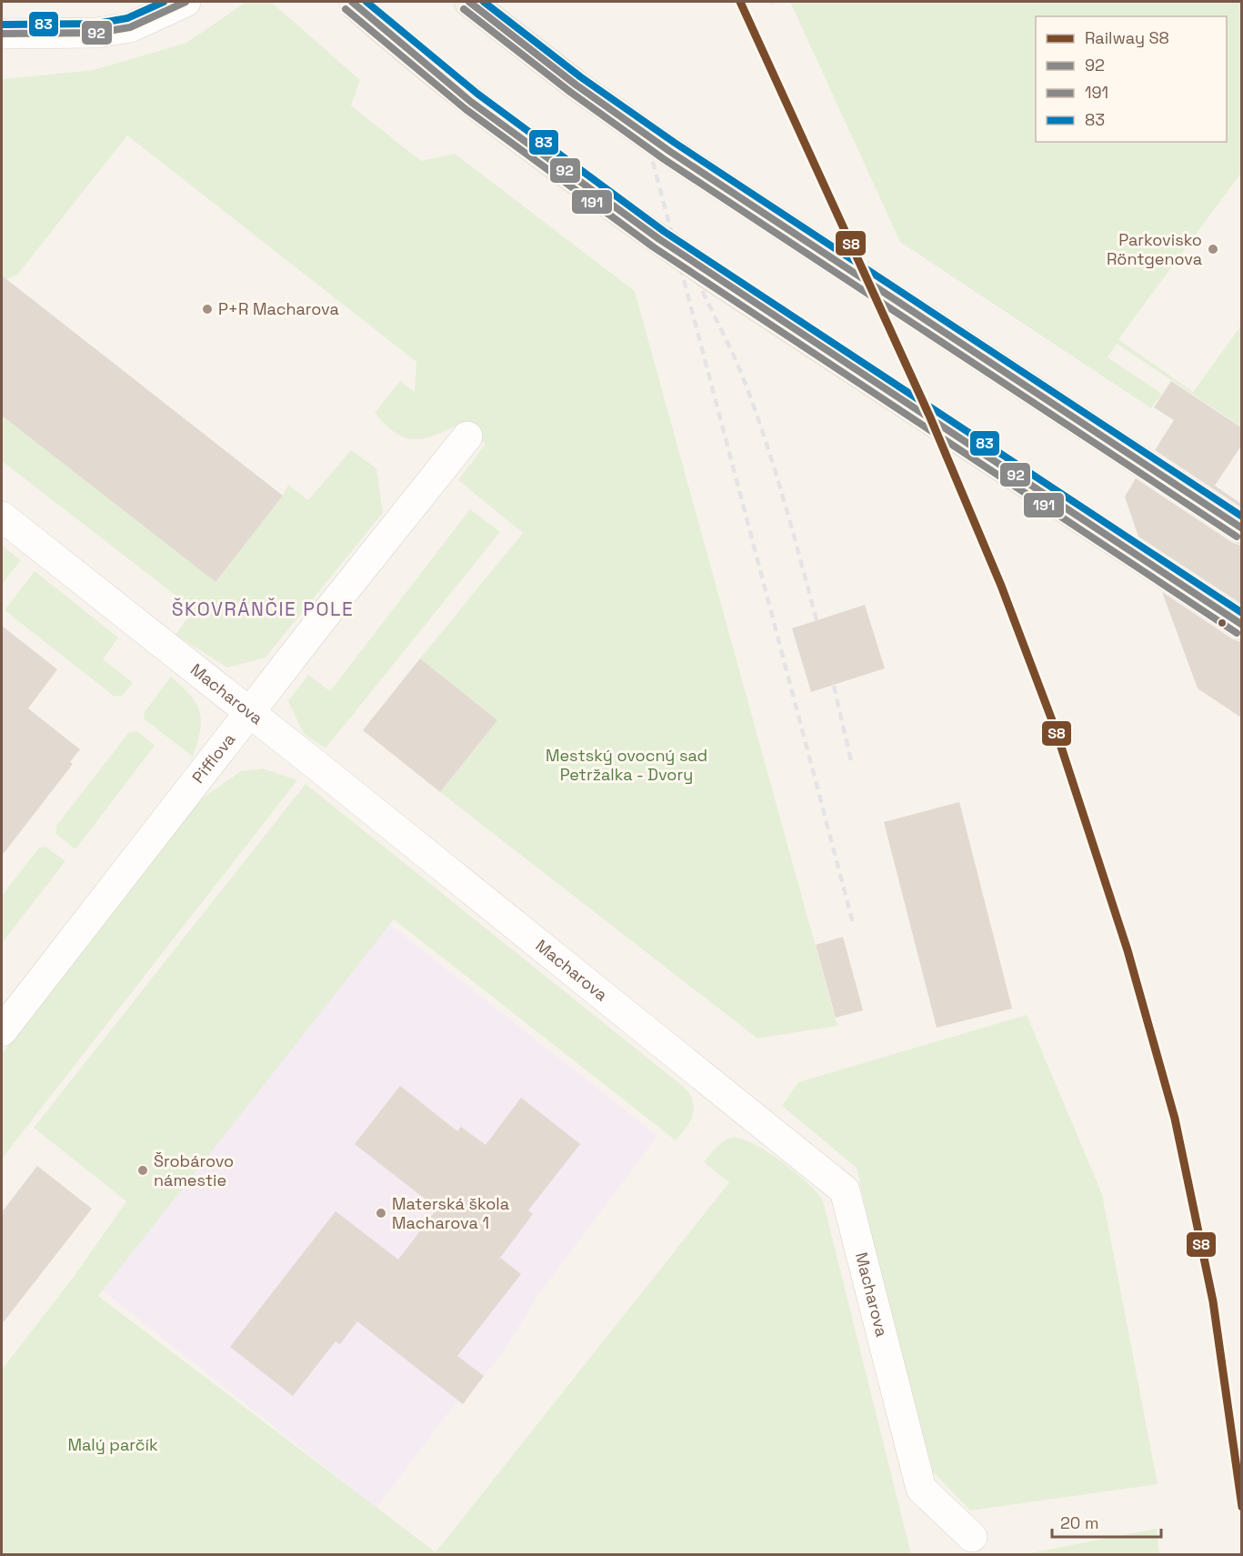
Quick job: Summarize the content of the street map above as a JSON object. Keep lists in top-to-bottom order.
{
  "streets": {
    "street": ["Macharova", "Pifflova"]
  },
  "crossings": [
    ["Macharova", "Pifflova"]
  ],
  "districts": ["ŠKOVRÁNČIE POLE"],
  "parks": ["Mestský ovocný sad Petržalka - Dvory", "Malý parčík"],
  "places": [
    "Parkovisko Röntgenova",
    "P+R Macharova",
    "Šrobárovo námestie",
    "Materská škola Macharova 1"
  ],
  "lines": [
    "rail line S8",
    "transit line 92",
    "transit line 83",
    "transit line 191"
  ],
  "legend": [
    "Railway S8",
    "92",
    "191",
    "83"
  ],
  "scale_bar": "20 m"
}
